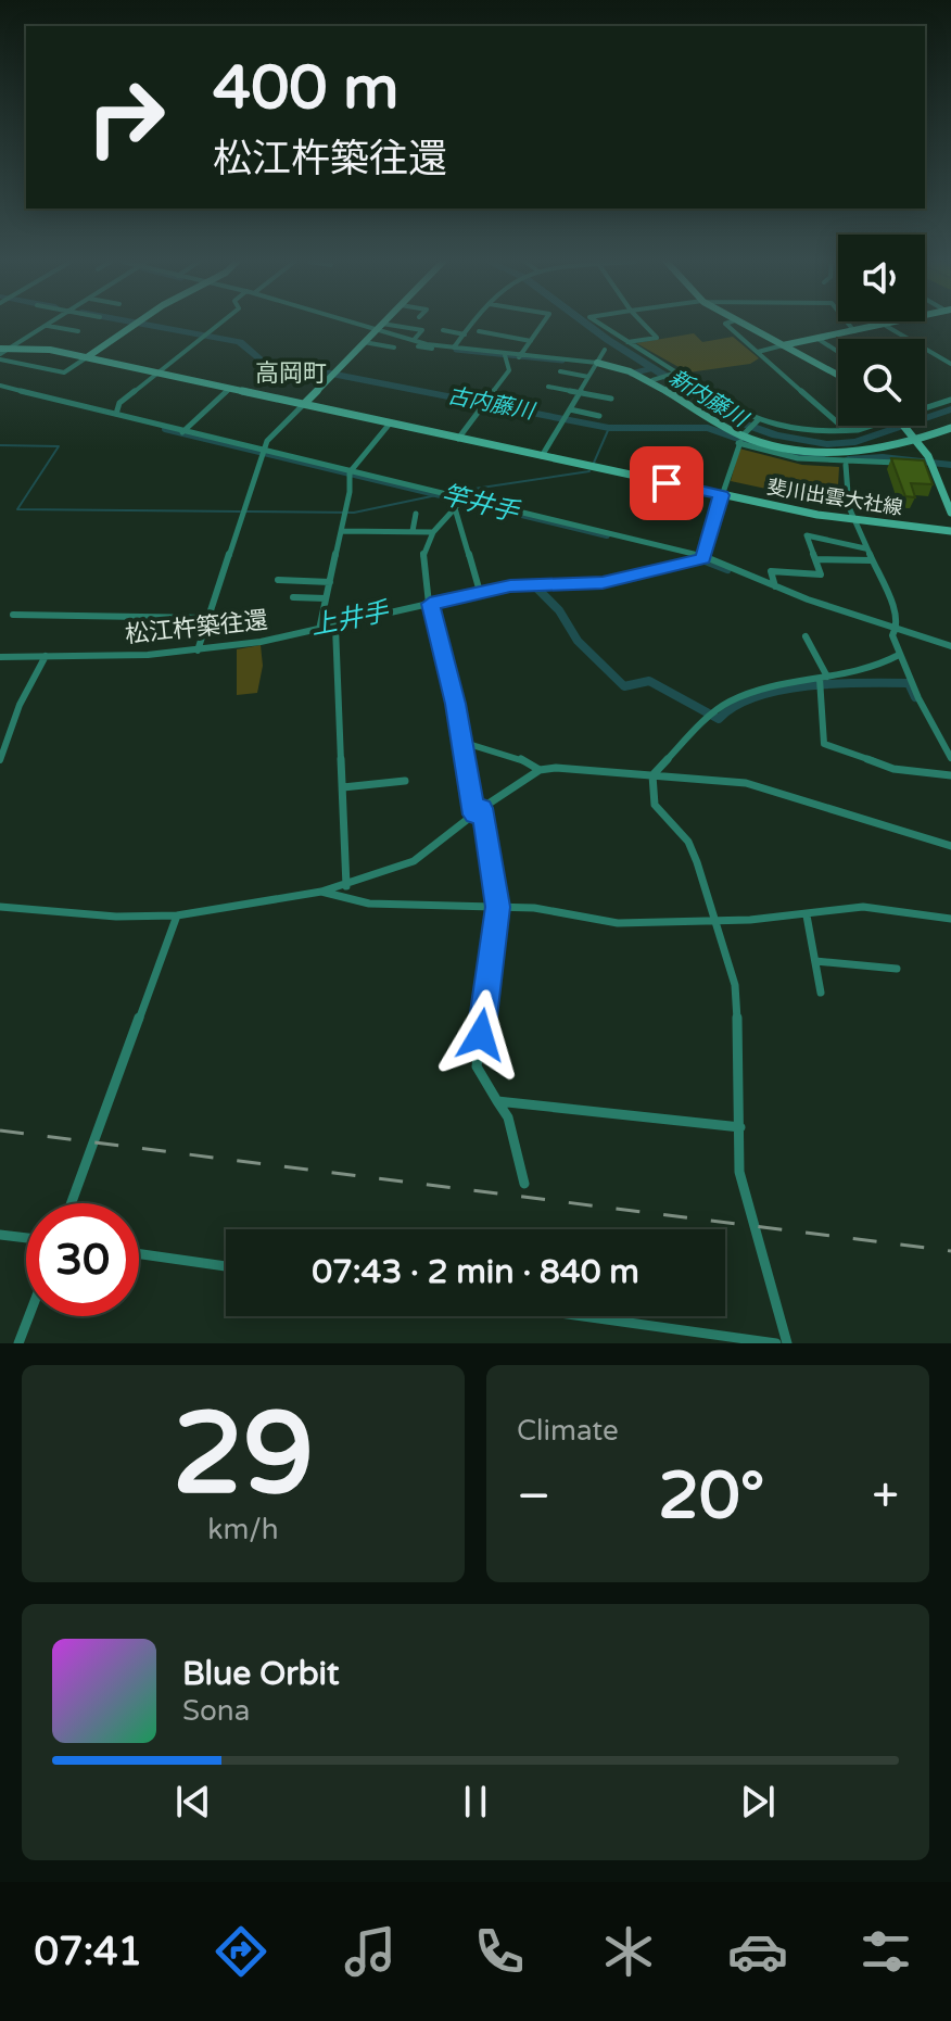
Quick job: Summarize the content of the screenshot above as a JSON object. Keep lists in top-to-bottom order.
{
  "streets": {
    "main road": ["斐川出雲大社線"],
    "street": ["松江杵築往還"]
  },
  "districts": ["高岡町"],
  "water": [
    "新内藤川",
    "古内藤川",
    "竿井手",
    "上井手"
  ],
  "page": {
    "turn": ["400 m", "松江杵築往還"],
    "limit": "30",
    "trip": "07:43 · 2 min · 840 m",
    "tile": [
      ["29", "km/h"],
      "Climate"
    ],
    "heat": ["−", "20°", "+"],
    "song": ["Blue Orbit", "Sona"],
    "tabs": "07:41"
  }
}
